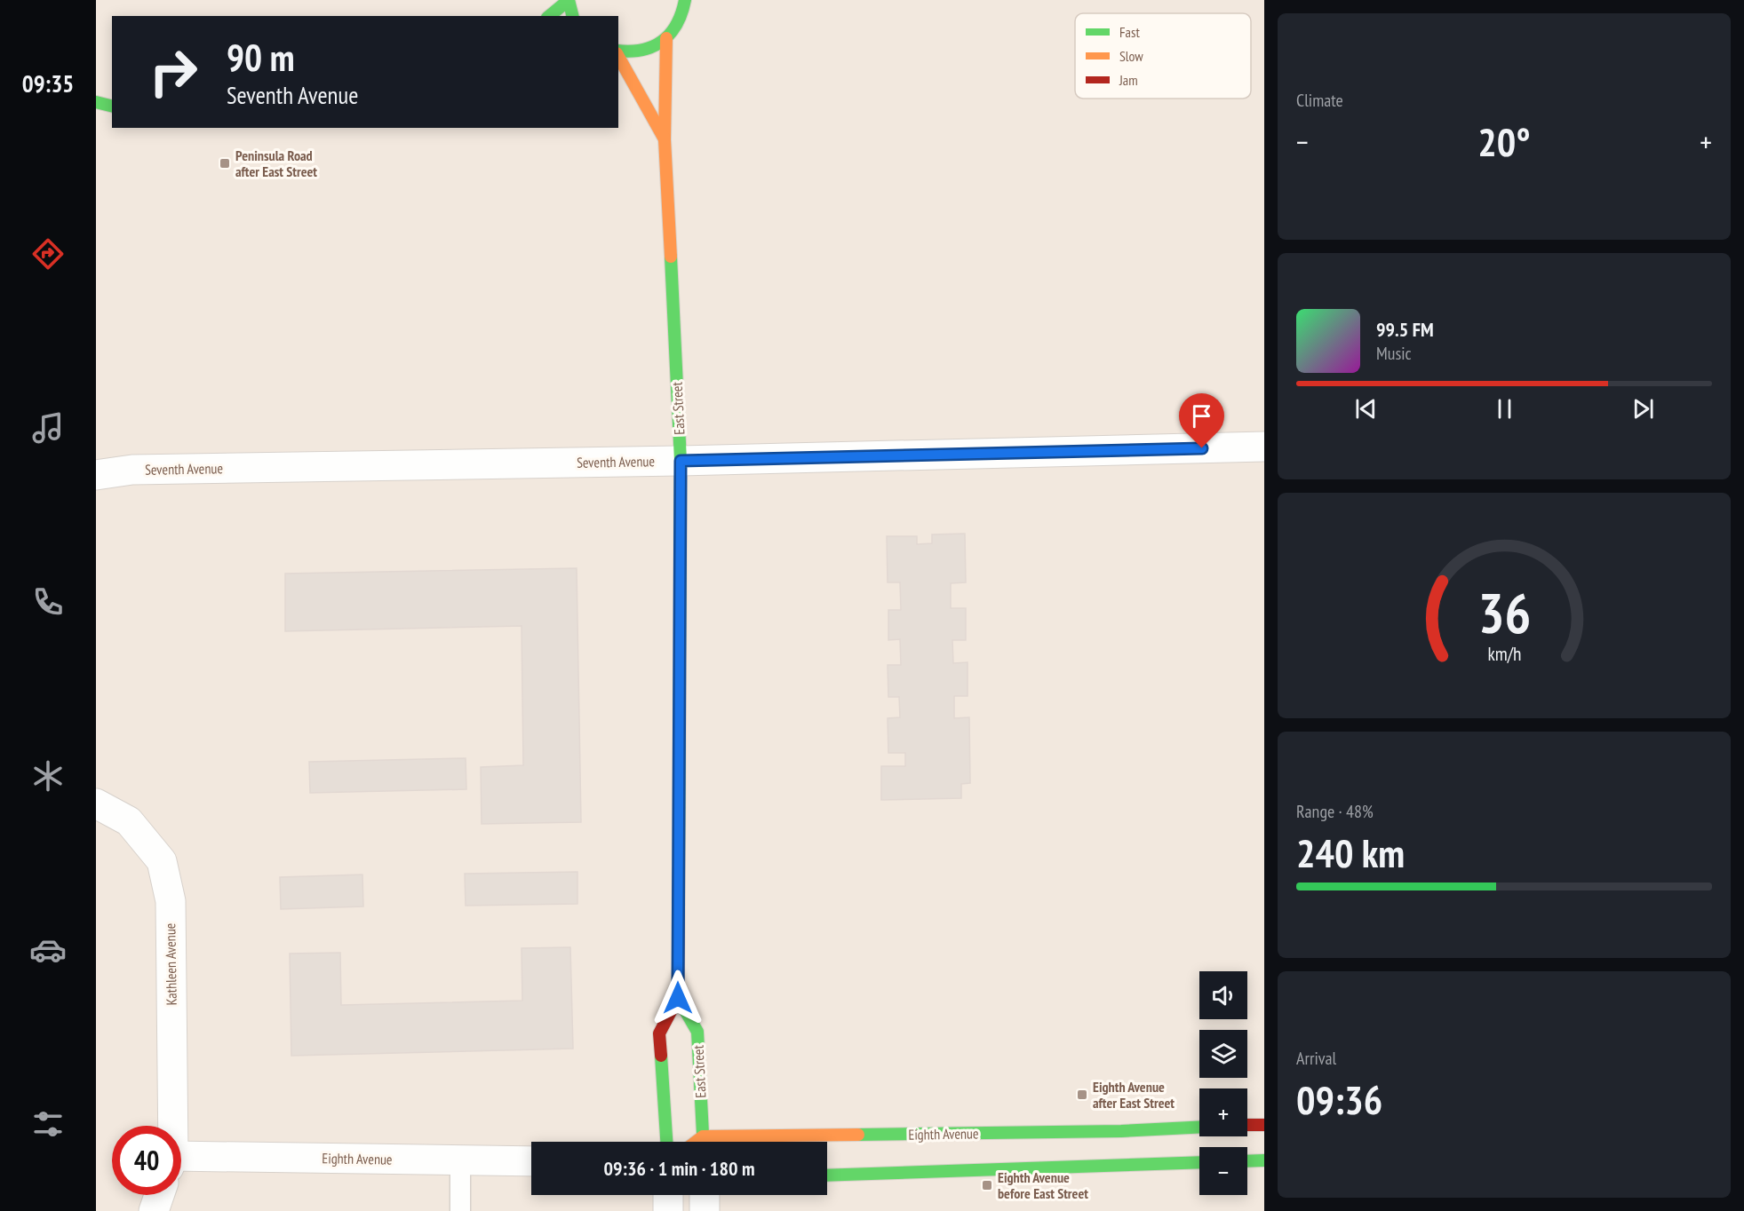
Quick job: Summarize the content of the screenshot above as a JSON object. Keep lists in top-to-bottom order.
{
  "streets": {
    "street": [
      "East Street",
      "Seventh Avenue",
      "Kathleen Avenue",
      "Eighth Avenue"
    ]
  },
  "crossings": [
    ["East Street", "Seventh Avenue"],
    ["East Street", "Eighth Avenue"]
  ],
  "places": {
    "transit": ["Peninsula Road after East Street", "Eighth Avenue after East Street", "Eighth Avenue before East Street"]
  },
  "legend": ["Fast", "Slow", "Jam"],
  "page": {
    "tabs": "09:35",
    "tile": [
      "Climate",
      ["Range · 48%", "240 km"],
      ["Arrival", "09:36"]
    ],
    "turn": ["90 m", "Seventh Avenue"],
    "heat": ["−", "20°", "+"],
    "song": ["99.5 FM", "Music"],
    "map_buttons": ["+", "−"],
    "limit": "40",
    "trip": "09:36 · 1 min · 180 m",
    "gauge": ["36", "km/h"]
  }
}
